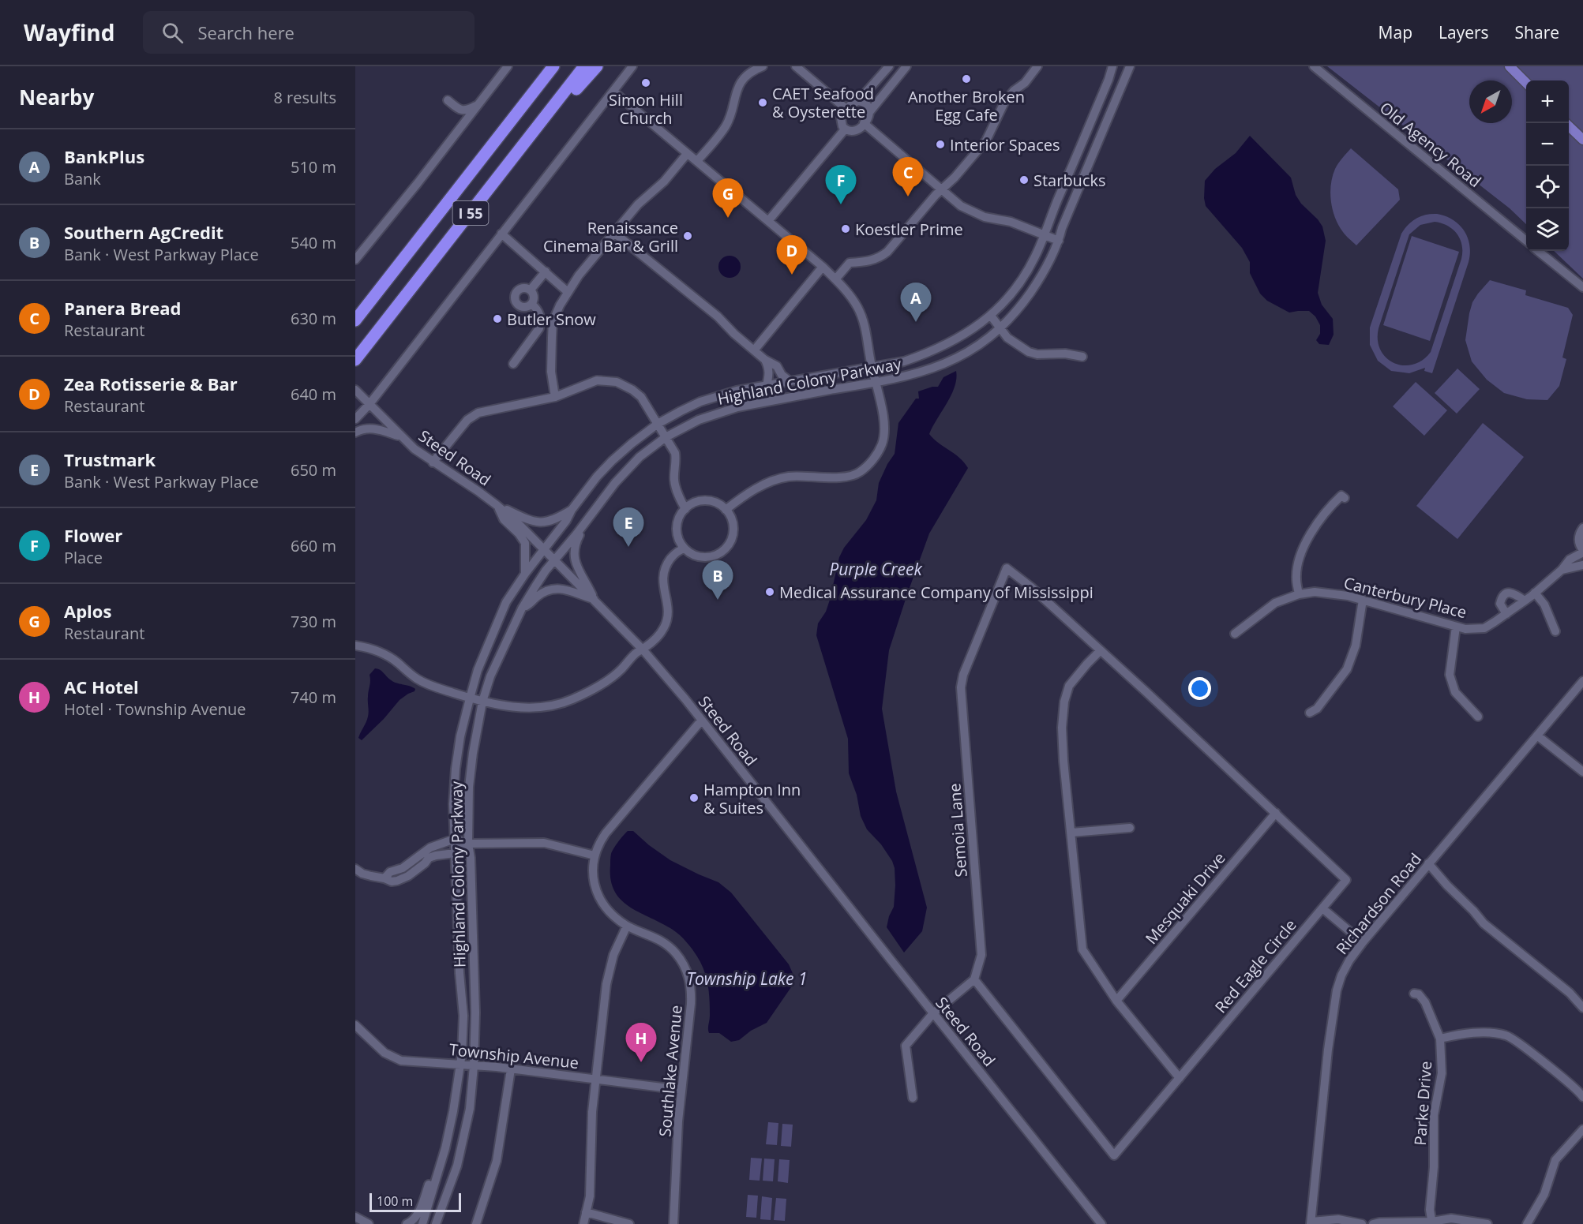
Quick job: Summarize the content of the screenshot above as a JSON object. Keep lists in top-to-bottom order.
{
  "streets": {
    "highway": ["I 55"],
    "street": [
      "Old Agency Road",
      "Highland Colony Parkway",
      "Steed Road",
      "Canterbury Place",
      "Semoia Lane",
      "Mesquaki Drive",
      "Richardson Road",
      "Red Eagle Circle",
      "Township Avenue",
      "Southlake Avenue",
      "Parke Drive"
    ]
  },
  "crossings": [
    ["Highland Colony Parkway", "Steed Road"],
    ["Highland Colony Parkway", "Township Avenue"],
    ["Steed Road", "Southlake Avenue"],
    ["Semoia Lane", "Red Eagle Circle"],
    ["Mesquaki Drive", "Red Eagle Circle"],
    ["Township Avenue", "Southlake Avenue"]
  ],
  "water": ["Purple Creek", "Township Lake 1"],
  "places": [
    "Another Broken Egg Cafe",
    "Simon Hill Church",
    "CAET Seafood & Oysterette",
    "Interior Spaces",
    "Starbucks",
    "Koestler Prime",
    "Renaissance Cinema Bar & Grill",
    "Butler Snow",
    "Medical Assurance Company of Mississippi",
    "Hampton Inn & Suites"
  ],
  "scale_bar": "100 m",
  "north": "bottom left",
  "page": {
    "header": "Wayfind",
    "search": "Search here",
    "nav": ["Map", "Layers", "Share"],
    "heading": ["Nearby", "8 results"],
    "map_buttons": ["+", "−"],
    "list": [
      {
        "mark": "A",
        "name": "BankPlus",
        "note": "Bank",
        "value": "510 m"
      },
      {
        "mark": "B",
        "name": "Southern AgCredit",
        "note": "Bank · West Parkway Place",
        "value": "540 m"
      },
      {
        "mark": "C",
        "name": "Panera Bread",
        "note": "Restaurant",
        "value": "630 m"
      },
      {
        "mark": "D",
        "name": "Zea Rotisserie & Bar",
        "note": "Restaurant",
        "value": "640 m"
      },
      {
        "mark": "E",
        "name": "Trustmark",
        "note": "Bank · West Parkway Place",
        "value": "650 m"
      },
      {
        "mark": "F",
        "name": "Flower",
        "note": "Place",
        "value": "660 m"
      },
      {
        "mark": "G",
        "name": "Aplos",
        "note": "Restaurant",
        "value": "730 m"
      },
      {
        "mark": "H",
        "name": "AC Hotel",
        "note": "Hotel · Township Avenue",
        "value": "740 m"
      }
    ],
    "pins": [
      "C",
      "F",
      "G",
      "D",
      "A",
      "E",
      "B",
      "H"
    ],
    "scale": "100 m"
  }
}
